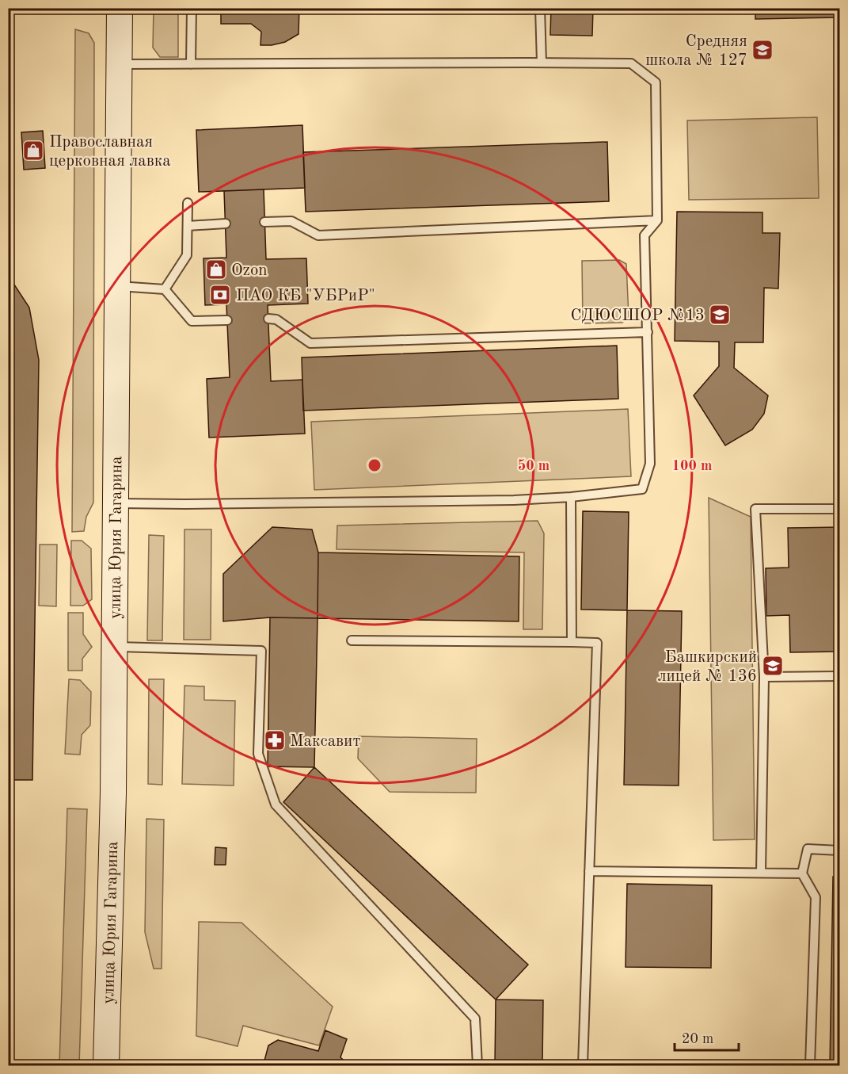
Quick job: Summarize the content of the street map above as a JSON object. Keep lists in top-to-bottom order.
{
  "streets": {
    "main road": ["улица Юрия Гагарина"]
  },
  "places": {
    "school or university": ["Средняя школа № 127", "СДЮСШОР №13", "Башкирский лицей № 136"],
    "shop": ["Православная церковная лавка", "Ozon"],
    "bank": ["ПАО КБ \"УБРиР\""],
    "pharmacy": ["Максавит"]
  },
  "scale_bar": "20 m",
  "rings": ["50 m", "100 m"]
}
